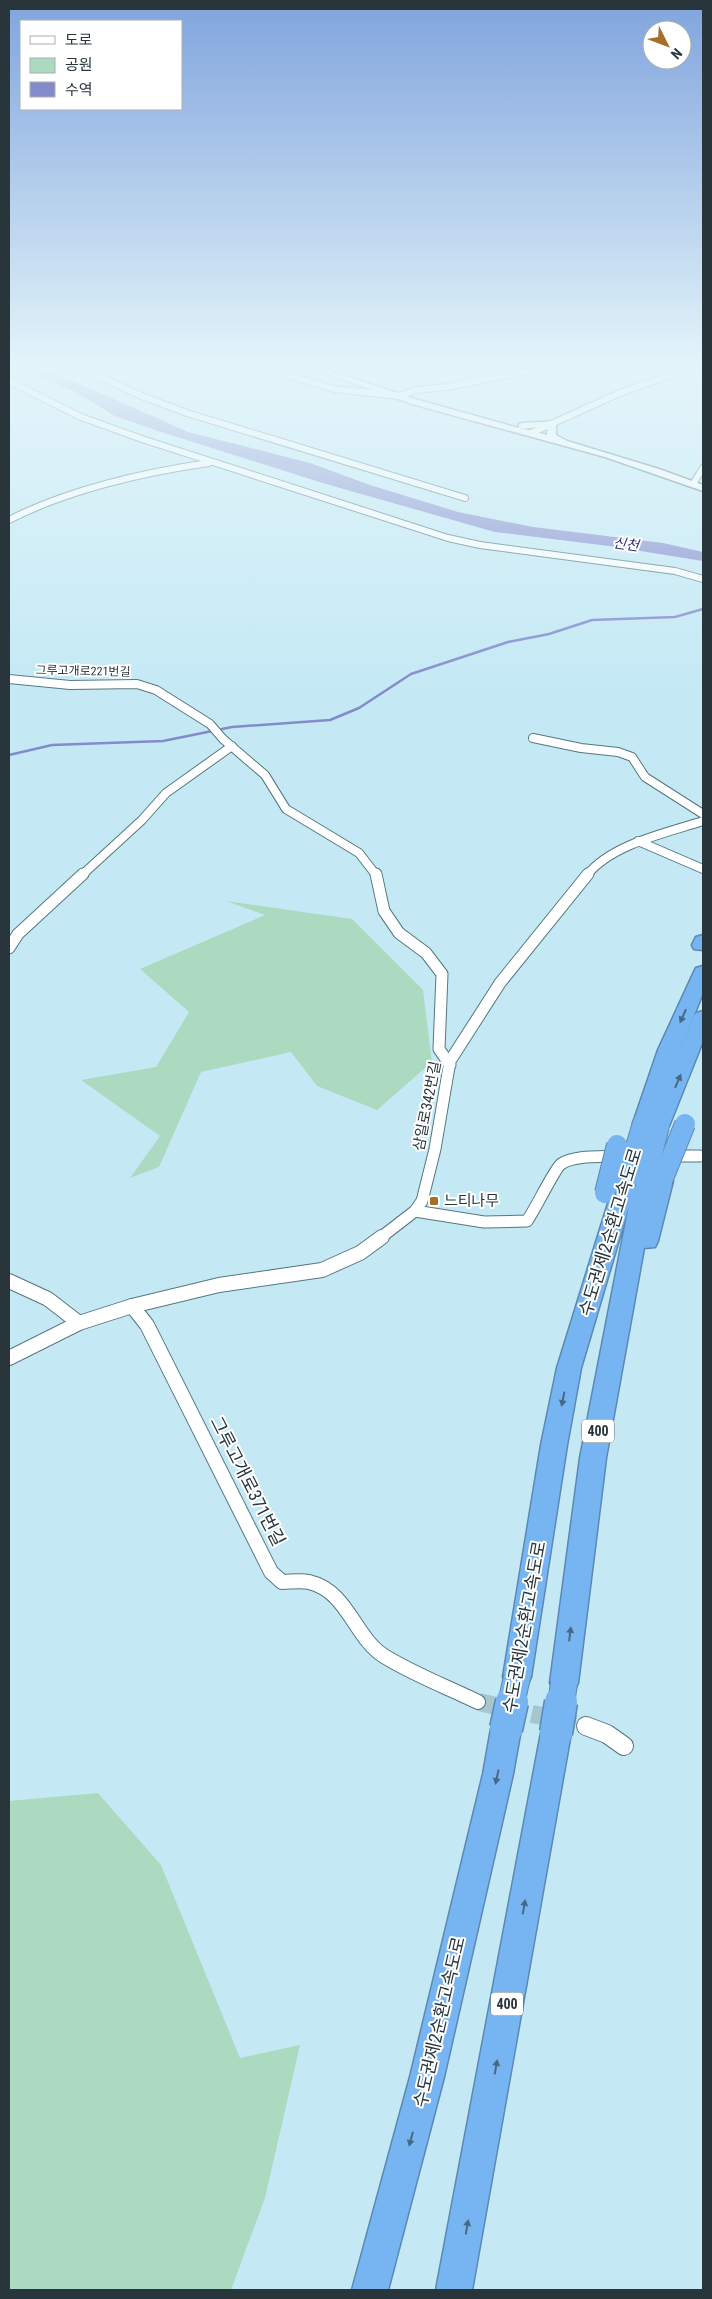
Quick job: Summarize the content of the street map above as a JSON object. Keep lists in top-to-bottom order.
{
  "streets": {
    "highway": ["수도권제2순환고속도로", "400"],
    "street": ["그루고개로221번길", "삼일로342번길", "그루고개로371번길"]
  },
  "crossings": [
    ["그루고개로221번길", "삼일로342번길"],
    ["삼일로342번길", "그루고개로371번길"]
  ],
  "water": ["신천"],
  "places": {
    "transit": ["느티나무"]
  },
  "legend": ["도로", "공원", "수역"],
  "north": "bottom right"
}
